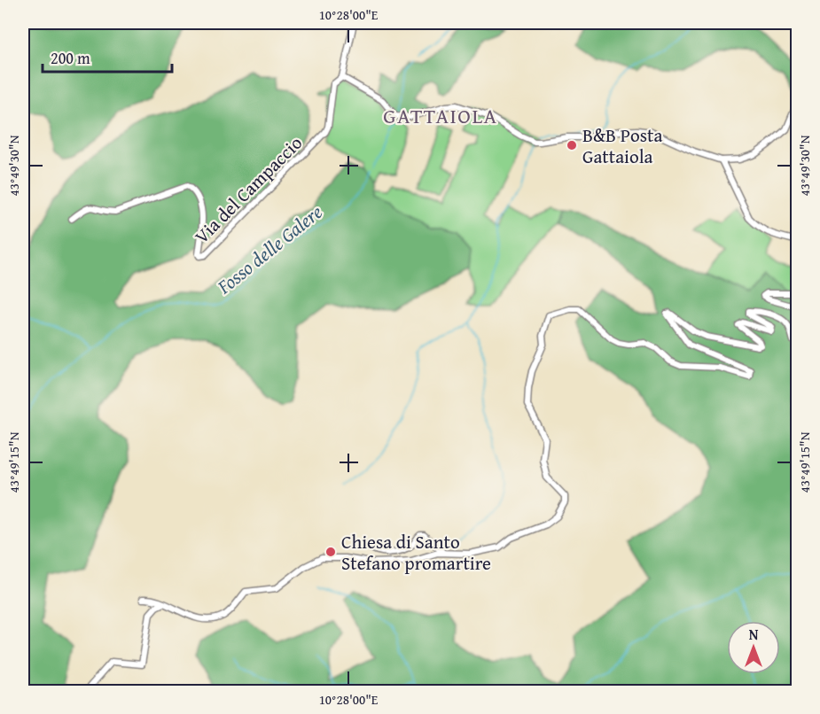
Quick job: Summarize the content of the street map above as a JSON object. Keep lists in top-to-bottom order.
{
  "streets": {
    "street": ["Via del Campaccio"]
  },
  "districts": ["GATTAIOLA"],
  "water": ["Fosso delle Galere"],
  "places": ["B&B Posta Gattaiola", "Chiesa di Santo Stefano promartire"],
  "scale_bar": "200 m",
  "north": "top",
  "coordinates": ["10°28'00\"E", "43°49'30\"N", "43°49'15\"N"]
}
